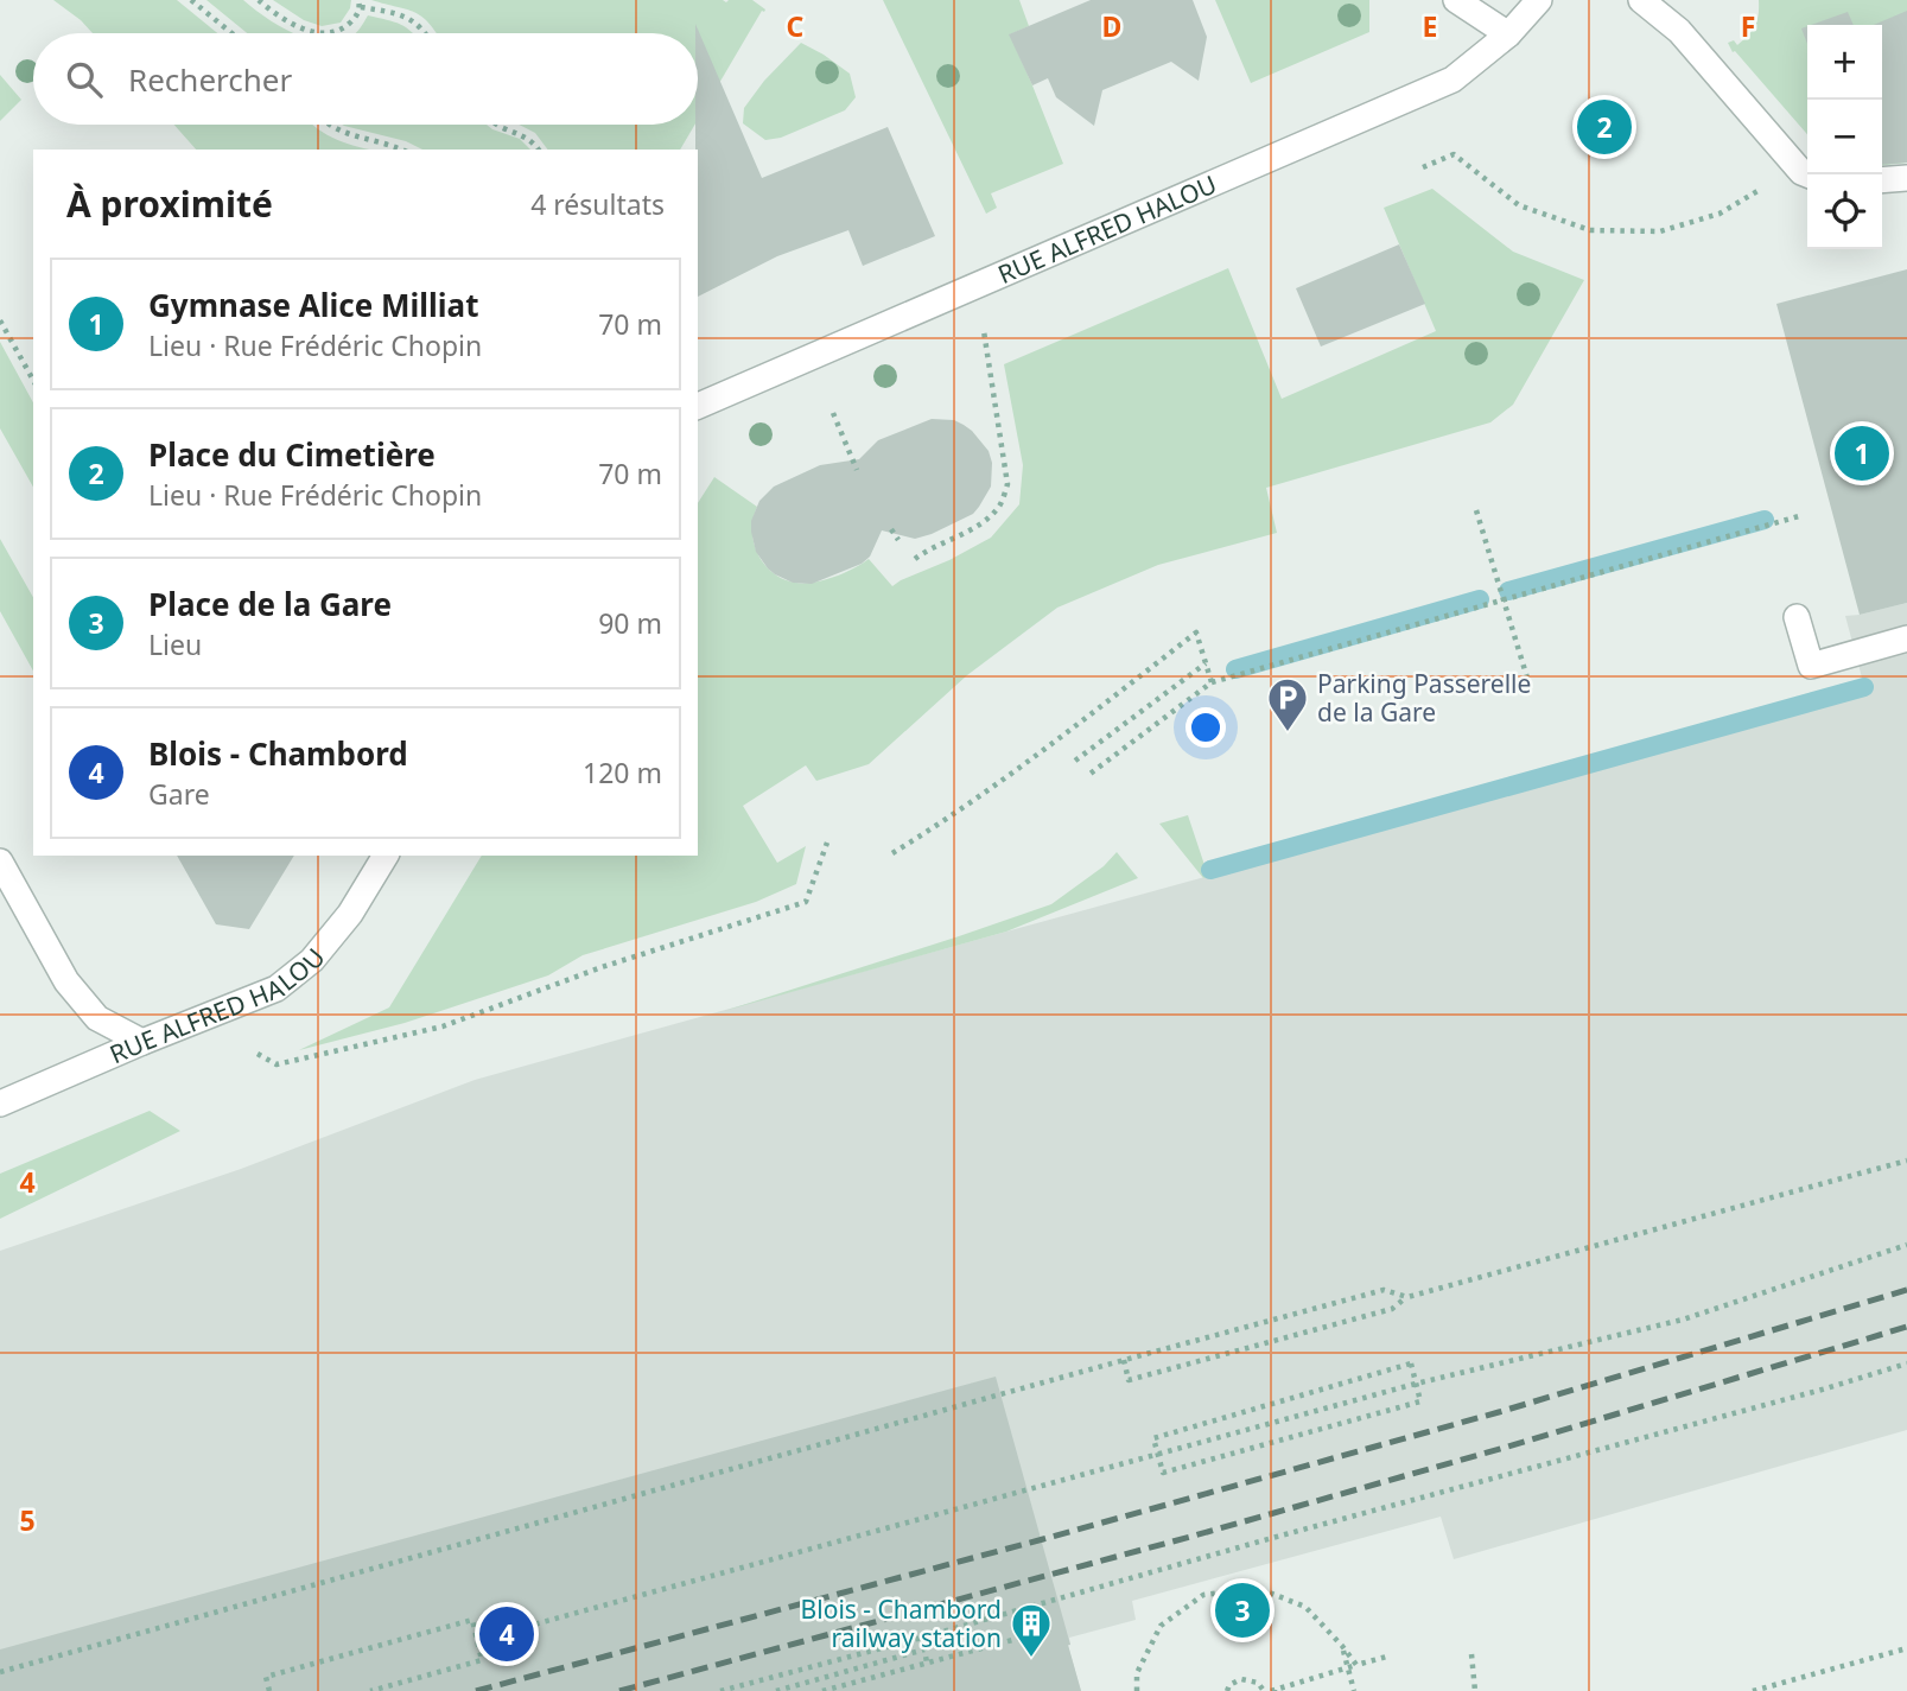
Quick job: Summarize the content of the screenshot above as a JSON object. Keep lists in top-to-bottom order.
{
  "streets": {
    "street": ["RUE ALFRED HALOU"]
  },
  "places": {
    "parking": ["Parking Passerelle de la Gare"],
    "building": ["Blois - Chambord railway station"]
  },
  "page": {
    "map_buttons": ["+", "−"],
    "search": "Rechercher",
    "pins": [
      "2",
      "1",
      "3",
      "4"
    ],
    "heading": ["À proximité", "4 résultats"],
    "list": [
      {
        "mark": "1",
        "name": "Gymnase Alice Milliat",
        "note": "Lieu · Rue Frédéric Chopin",
        "value": "70 m"
      },
      {
        "mark": "2",
        "name": "Place du Cimetière",
        "note": "Lieu · Rue Frédéric Chopin",
        "value": "70 m"
      },
      {
        "mark": "3",
        "name": "Place de la Gare",
        "note": "Lieu",
        "value": "90 m"
      },
      {
        "mark": "4",
        "name": "Blois - Chambord",
        "note": "Gare",
        "value": "120 m"
      }
    ]
  },
  "grid": {
    "columns": [
      "C",
      "D",
      "E",
      "F"
    ],
    "rows": ["4", "5"]
  }
}
